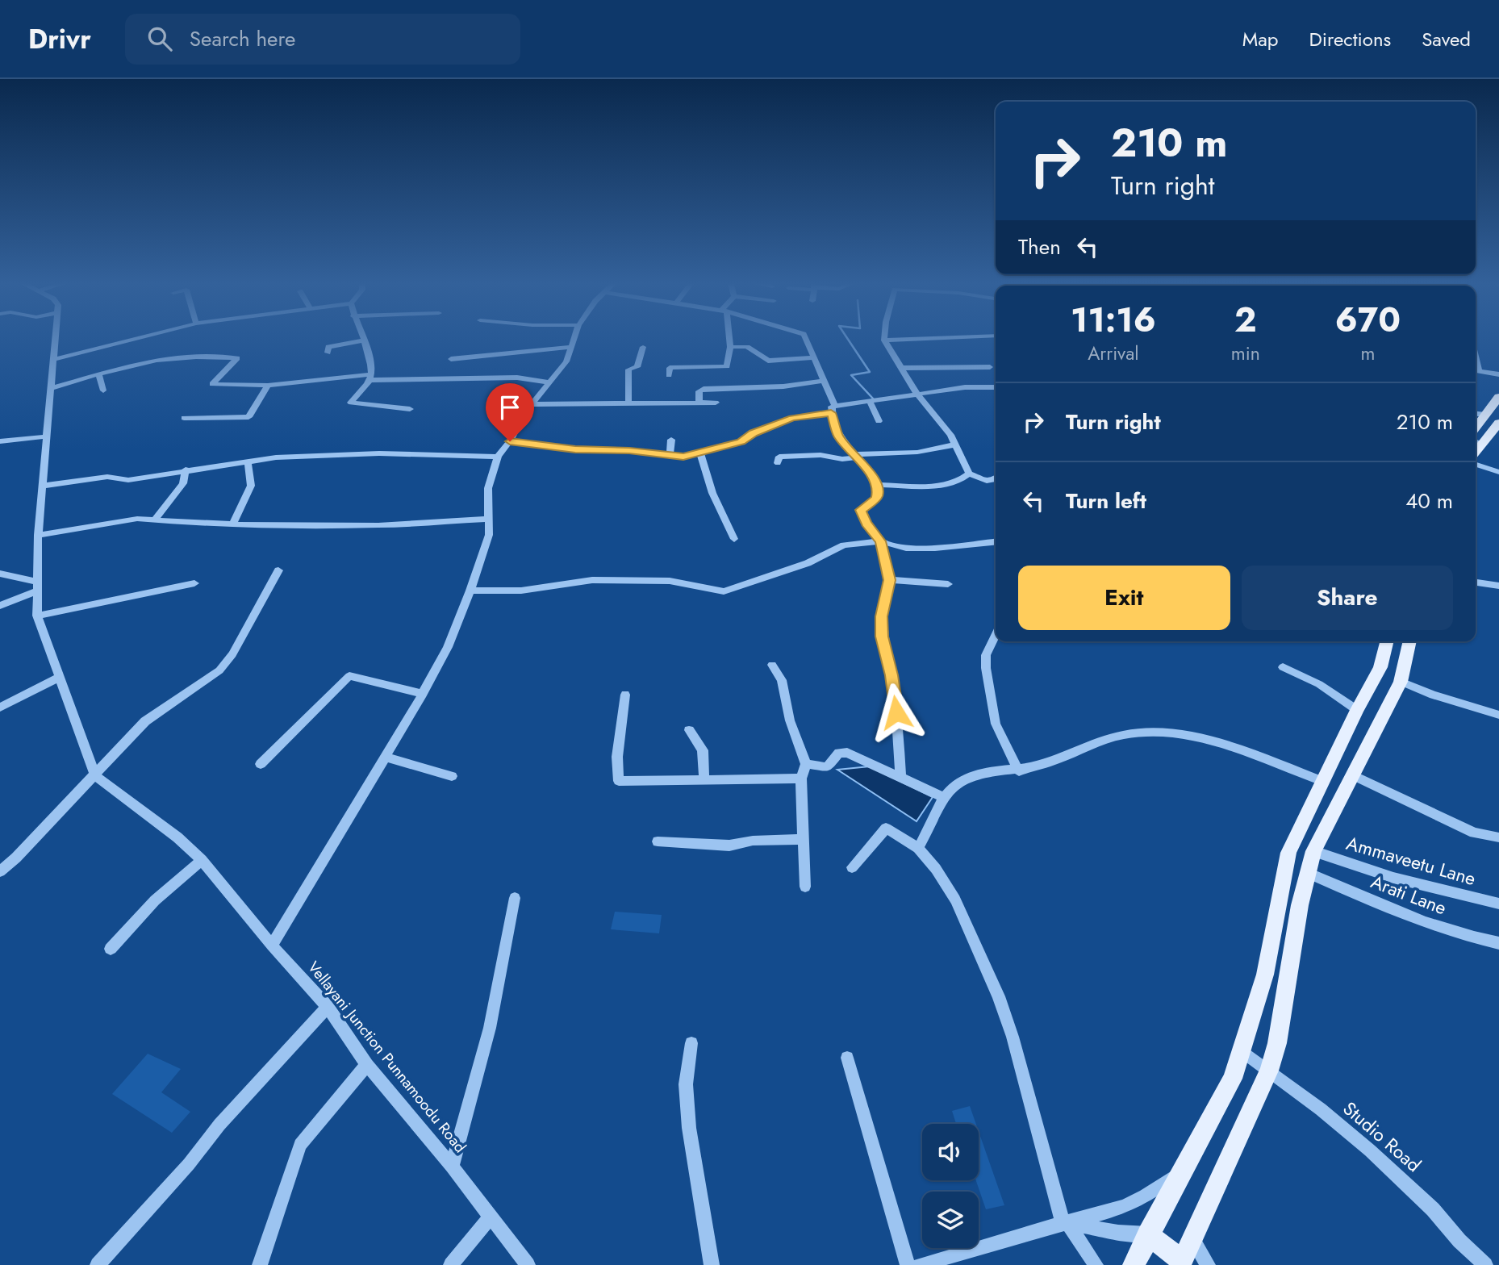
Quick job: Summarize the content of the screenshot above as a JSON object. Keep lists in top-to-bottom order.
{
  "streets": {
    "street": [
      "Ammaveetu Lane",
      "Arati Lane",
      "Vellayani Junction Punnamoodu Road",
      "Studio Road"
    ]
  },
  "page": {
    "header": "Drivr",
    "search": "Search here",
    "nav": ["Map", "Directions", "Saved"],
    "turn": ["210 m", "Turn right"],
    "then": "Then",
    "eta": [
      "11:16",
      "Arrival",
      "2",
      "min",
      "670",
      "m"
    ],
    "list": [
      {
        "name": "Turn right",
        "value": "210 m"
      },
      {
        "name": "Turn left",
        "value": "40 m"
      }
    ],
    "buttons": ["Exit", "Share"]
  }
}
